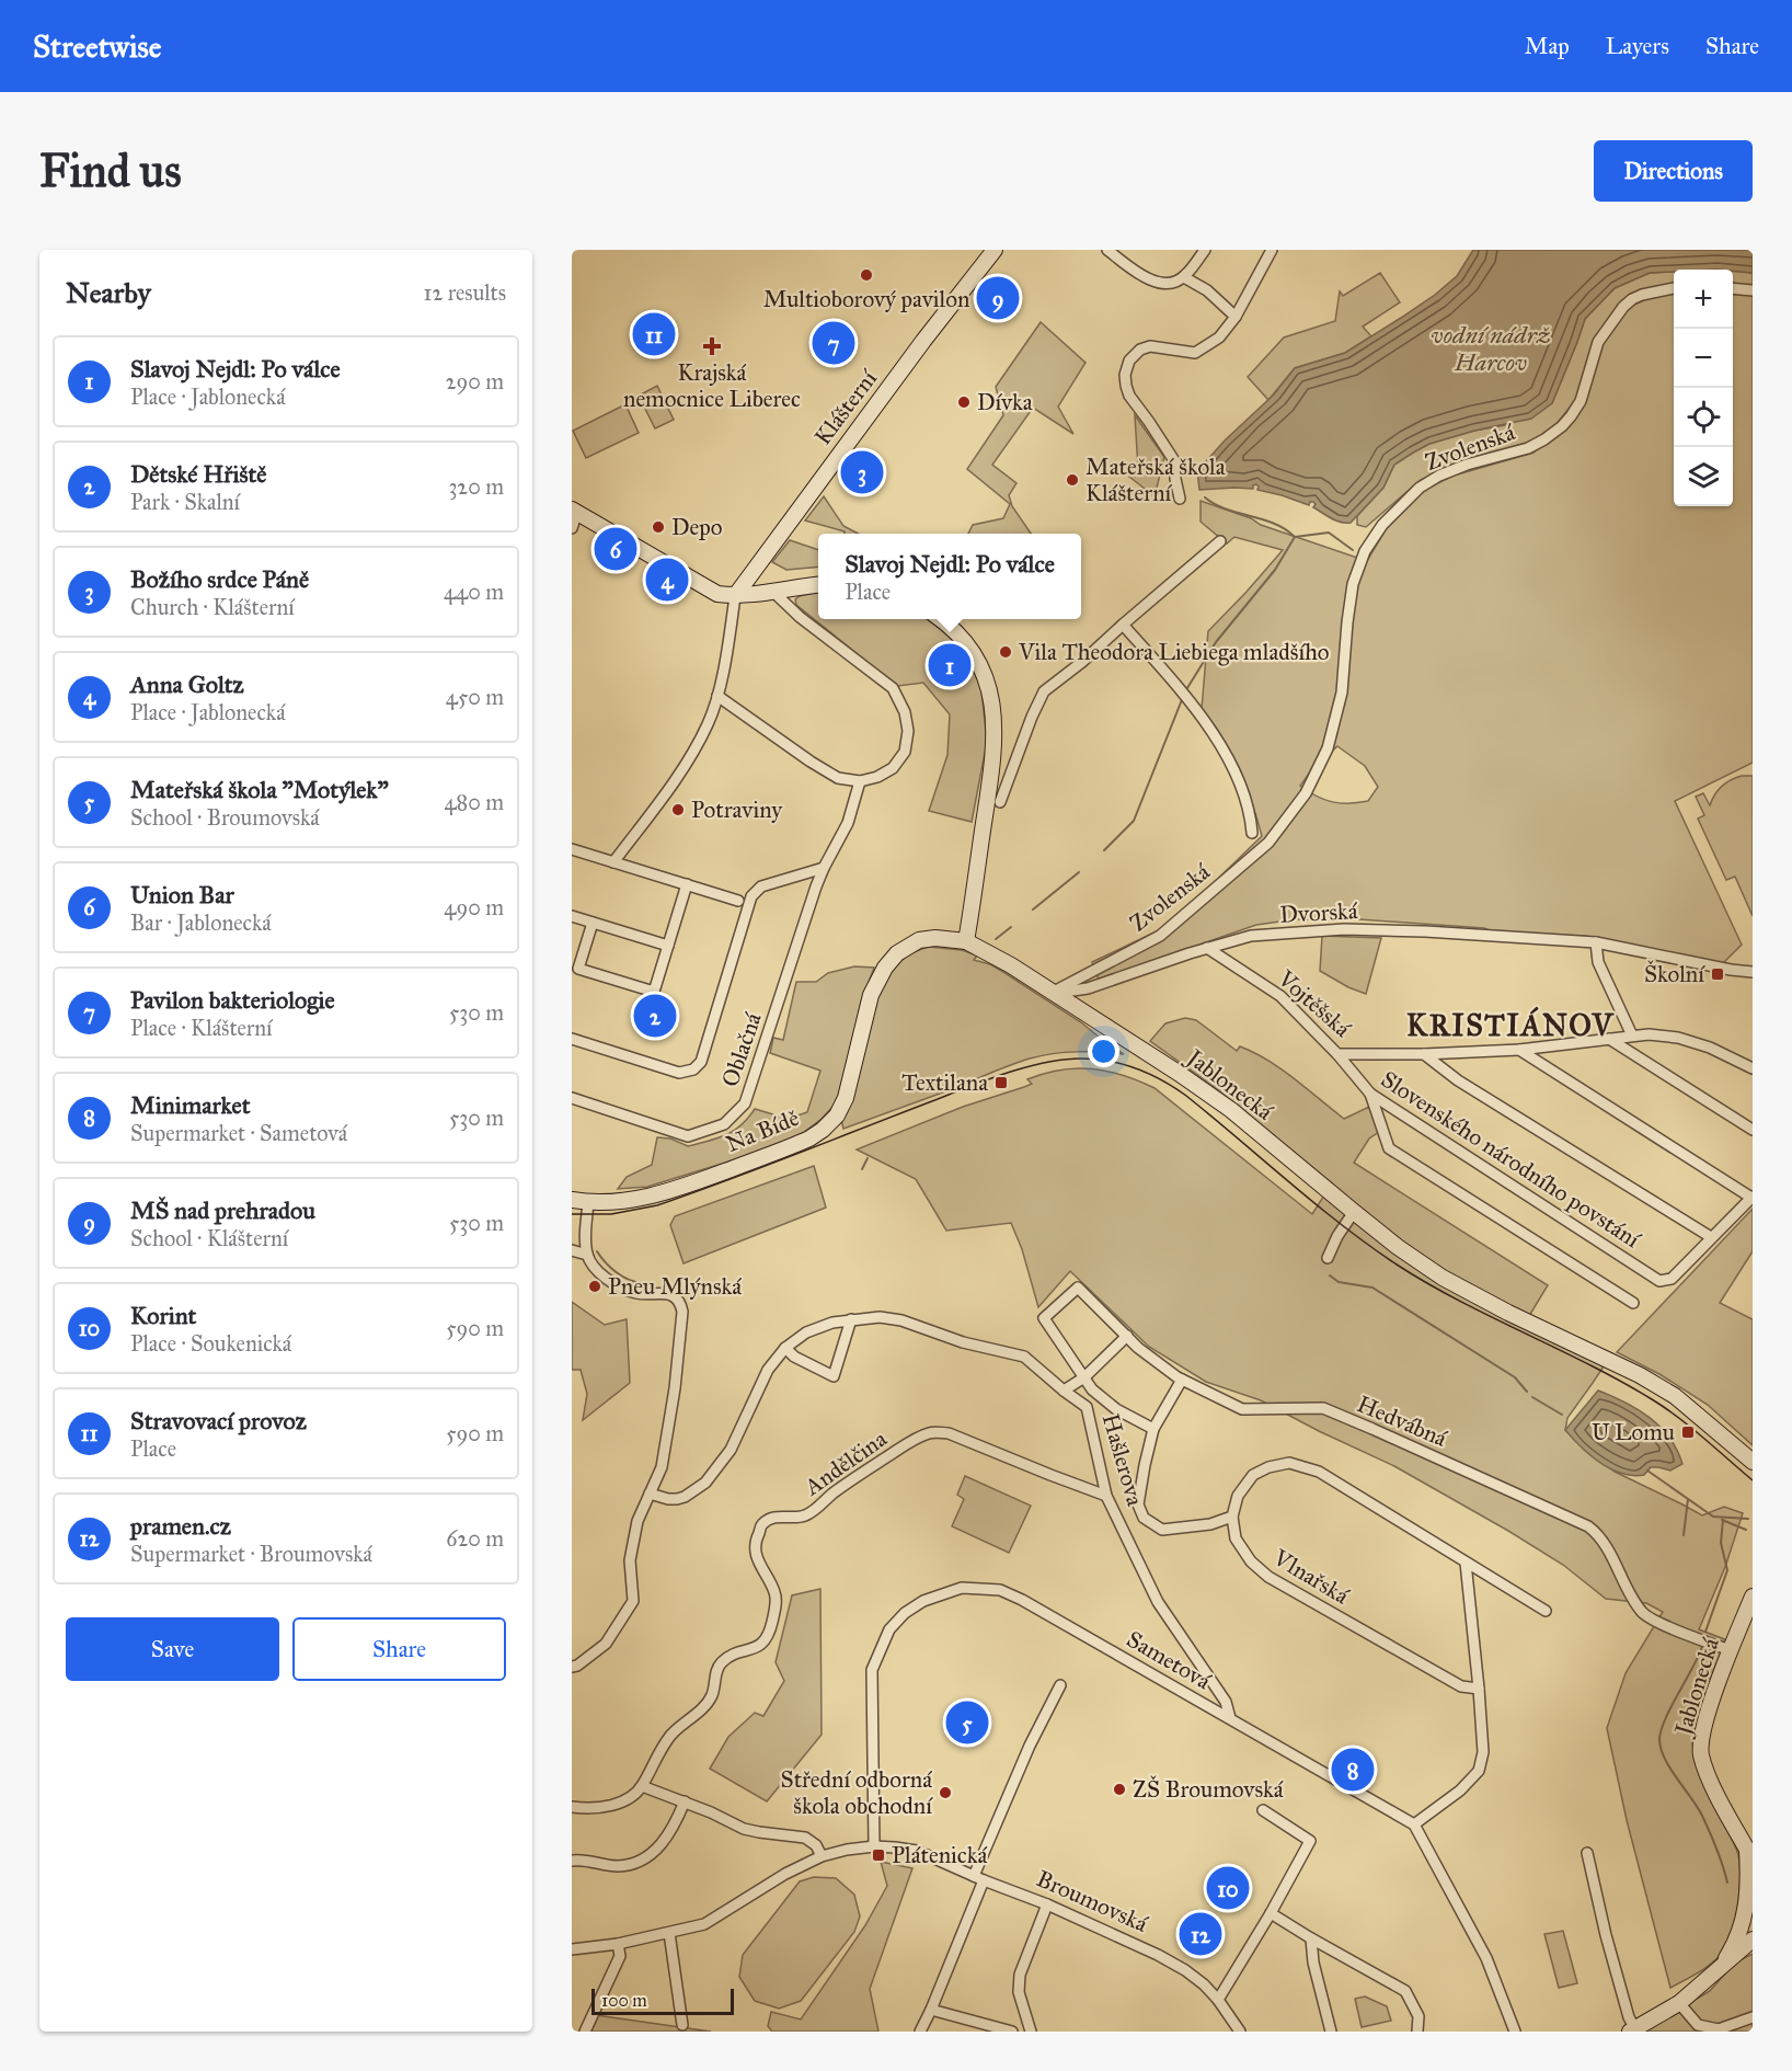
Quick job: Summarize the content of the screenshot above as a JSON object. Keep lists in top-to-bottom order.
{
  "streets": {
    "main road": ["Klášterní", "Jablonecká", "Na Bídě"],
    "street": [
      "Zvolenská",
      "Dvorská",
      "Vojtěšská",
      "Oblačná",
      "Slovenského národního povstání",
      "Hedvábná",
      "Hašlerova",
      "Andělčina",
      "Vlnařská",
      "Sametová",
      "Broumovská"
    ]
  },
  "crossings": [
    ["Zvolenská", "Dvorská"],
    ["Zvolenská", "Jablonecká"],
    ["Dvorská", "Vojtěšská"],
    ["Dvorská", "Jablonecká"],
    ["Vojtěšská", "Slovenského národního povstání"],
    ["Jablonecká", "Na Bídě"],
    ["Jablonecká", "Hedvábná"],
    ["Hašlerova", "Andělčina"],
    ["Hašlerova", "Sametová"],
    ["Sametová", "Broumovská"]
  ],
  "districts": ["KRISTIÁNOV"],
  "water": ["vodní nádrž Harcov"],
  "places": {
    "other": [
      "Multioborový pavilon",
      "Dívka",
      "Mateřská škola Klášterní",
      "Depo",
      "Vila Theodora Liebiega mladšího",
      "Potraviny",
      "Pneu Mlýnská",
      "ZŠ Broumovská",
      "Střední odborná škola obchodní"
    ],
    "health": ["Krajská nemocnice Liberec"],
    "transit": [
      "Školní",
      "Textilana",
      "U Lomu",
      "Plátenická"
    ]
  },
  "scale_bar": "100 m",
  "page": {
    "header": "Streetwise",
    "nav": ["Map", "Layers", "Share"],
    "buttons": [
      "Directions",
      ["Save", "Share"]
    ],
    "title": "Find us",
    "heading": ["Nearby", "12 results"],
    "map_buttons": ["+", "−"],
    "pins": [
      "9",
      "11",
      "7",
      "3",
      "6",
      "4",
      "1",
      "2",
      "5",
      "8",
      "10",
      "12"
    ],
    "list": [
      {
        "mark": "1",
        "name": "Slavoj Nejdl: Po válce",
        "note": "Place · Jablonecká",
        "value": "290 m"
      },
      {
        "mark": "2",
        "name": "Dětské Hřiště",
        "note": "Park · Skalní",
        "value": "320 m"
      },
      {
        "mark": "3",
        "name": "Božího srdce Páně",
        "note": "Church · Klášterní",
        "value": "440 m"
      },
      {
        "mark": "4",
        "name": "Anna Goltz",
        "note": "Place · Jablonecká",
        "value": "450 m"
      },
      {
        "mark": "5",
        "name": "Mateřská škola \"Motýlek\"",
        "note": "School · Broumovská",
        "value": "480 m"
      },
      {
        "mark": "6",
        "name": "Union Bar",
        "note": "Bar · Jablonecká",
        "value": "490 m"
      },
      {
        "mark": "7",
        "name": "Pavilon bakteriologie",
        "note": "Place · Klášterní",
        "value": "530 m"
      },
      {
        "mark": "8",
        "name": "Minimarket",
        "note": "Supermarket · Sametová",
        "value": "530 m"
      },
      {
        "mark": "9",
        "name": "MŠ nad prehradou",
        "note": "School · Klášterní",
        "value": "530 m"
      },
      {
        "mark": "10",
        "name": "Korint",
        "note": "Place · Soukenická",
        "value": "590 m"
      },
      {
        "mark": "11",
        "name": "Stravovací provoz",
        "note": "Place",
        "value": "590 m"
      },
      {
        "mark": "12",
        "name": "pramen.cz",
        "note": "Supermarket · Broumovská",
        "value": "620 m"
      }
    ],
    "popup": ["Slavoj Nejdl: Po válce", "Place"],
    "scale": "100 m"
  }
}
